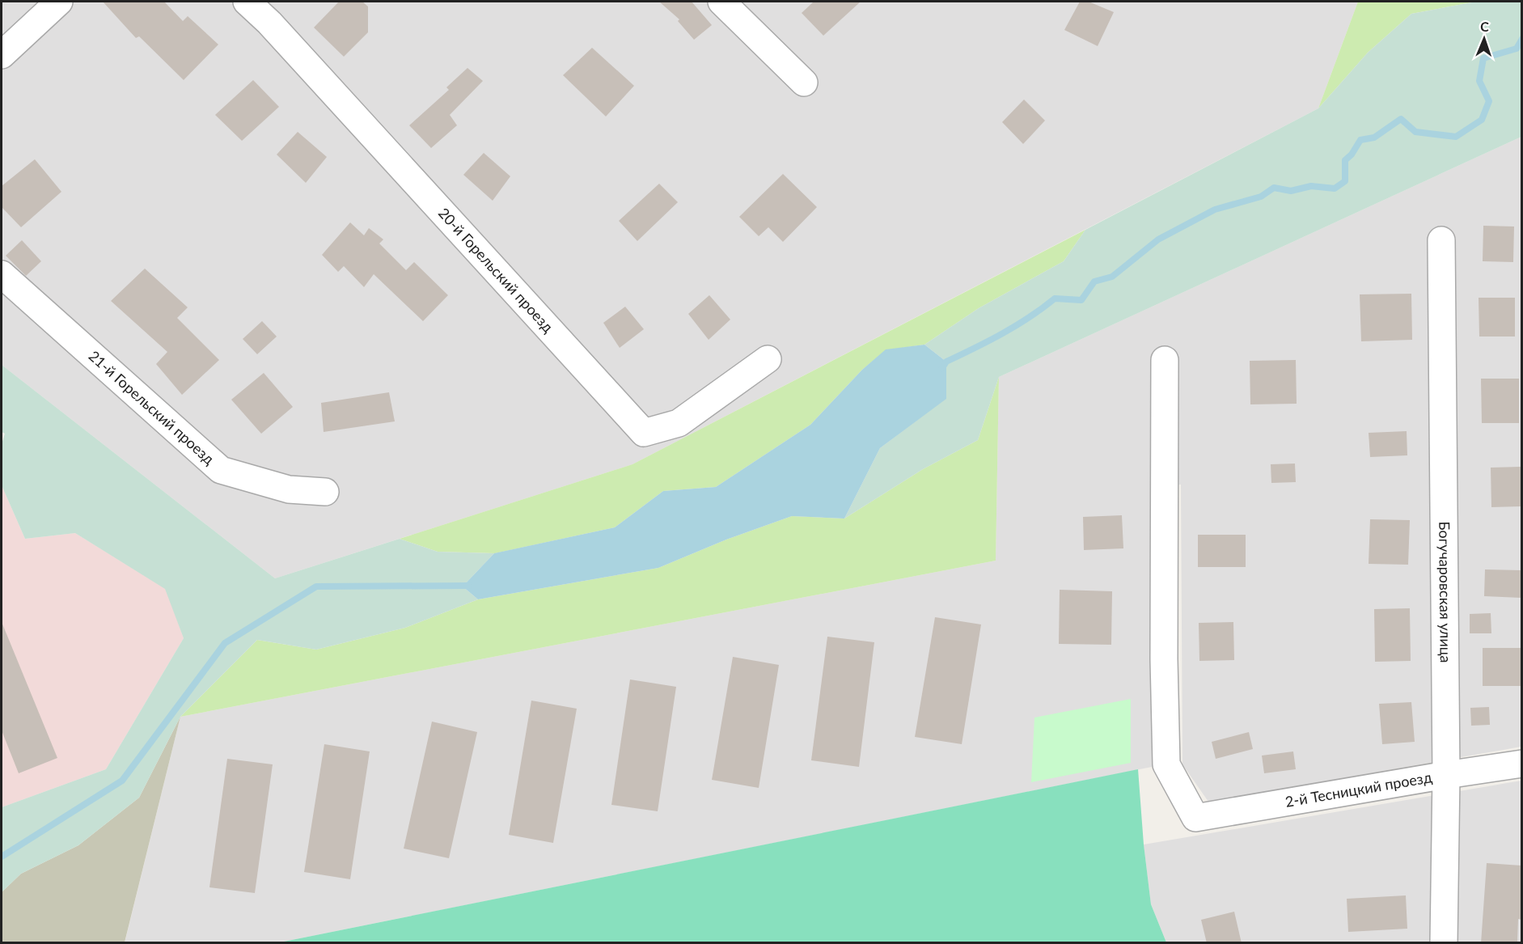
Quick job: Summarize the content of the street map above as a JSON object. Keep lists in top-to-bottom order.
{
  "streets": {
    "street": [
      "20-й Горельский проезд",
      "21-й Горельский проезд",
      "Богучаровская улица",
      "2-й Тесницкий проезд"
    ]
  },
  "crossings": [
    ["Богучаровская улица", "2-й Тесницкий проезд"]
  ],
  "north": "top"
}
